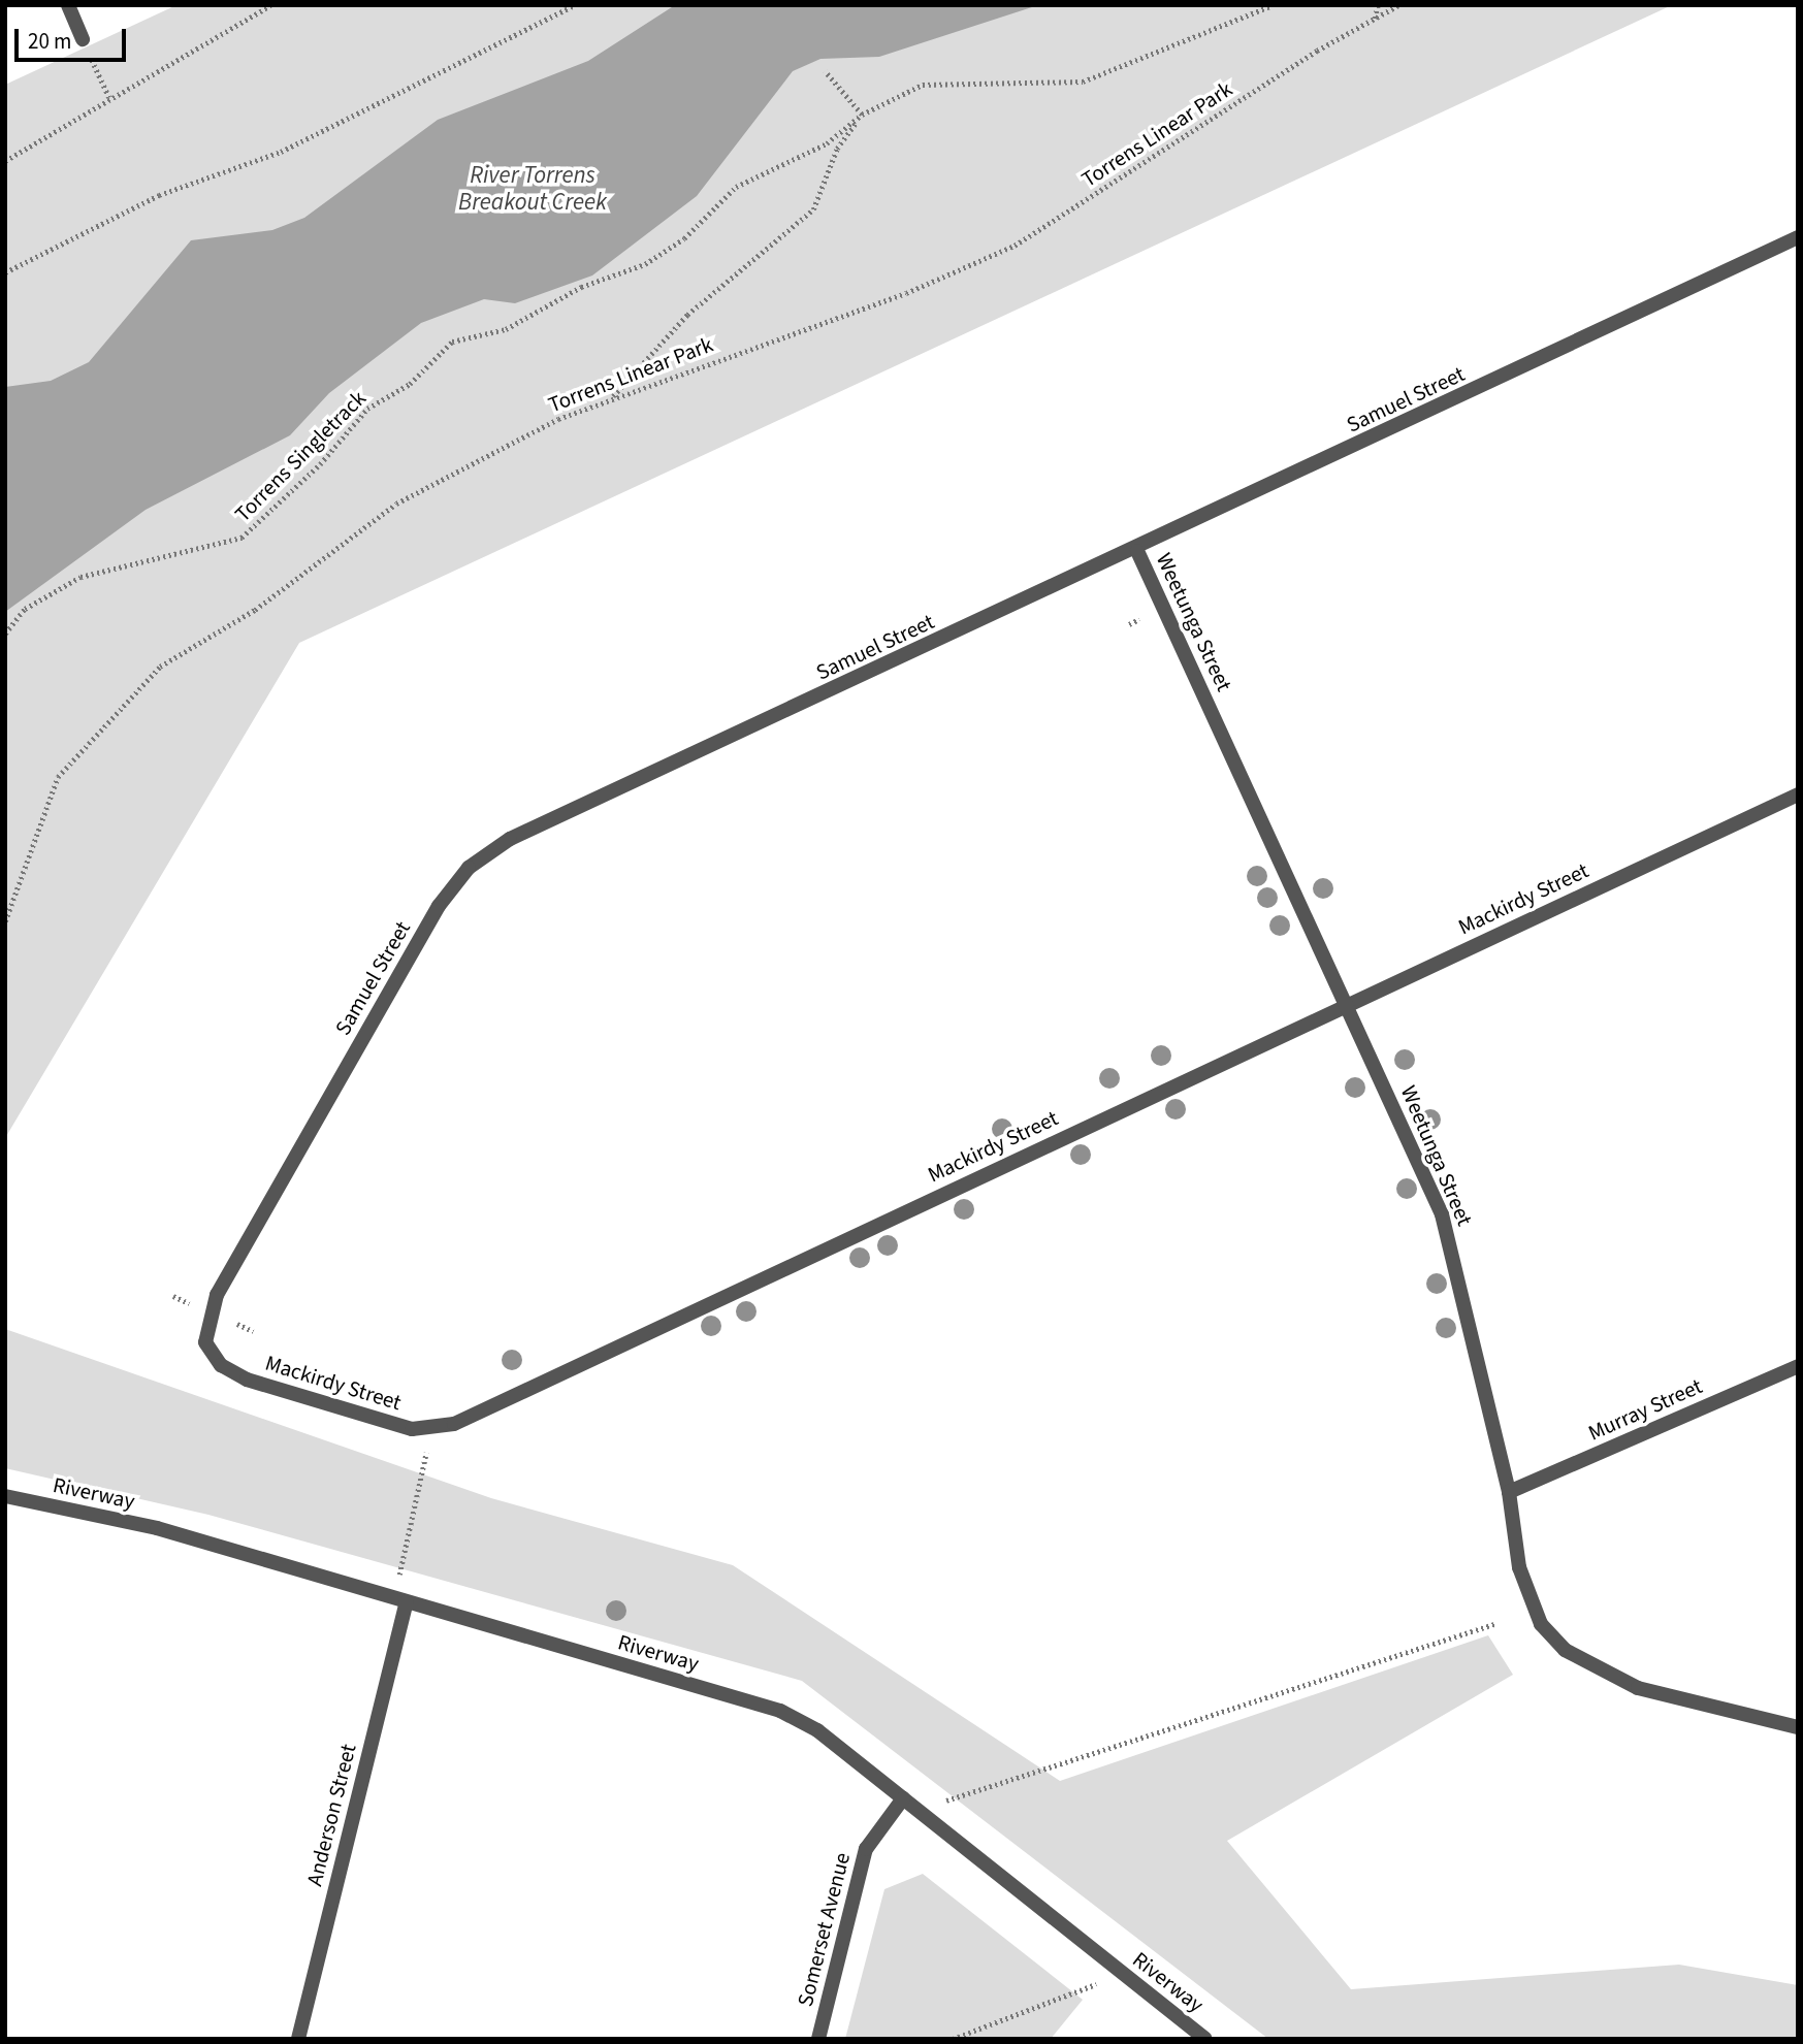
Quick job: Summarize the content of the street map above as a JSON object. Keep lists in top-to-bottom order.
{
  "streets": {
    "street": [
      "Samuel Street",
      "Weetunga Street",
      "Mackirdy Street",
      "Murray Street",
      "Riverway",
      "Anderson Street",
      "Somerset Avenue"
    ],
    "path": ["Torrens Linear Park", "Torrens Singletrack"]
  },
  "crossings": [
    ["Samuel Street", "Weetunga Street"],
    ["Samuel Street", "Mackirdy Street"],
    ["Weetunga Street", "Mackirdy Street"],
    ["Weetunga Street", "Murray Street"],
    ["Riverway", "Anderson Street"],
    ["Riverway", "Somerset Avenue"]
  ],
  "water": ["River Torrens Breakout Creek"],
  "scale_bar": "20 m"
}
